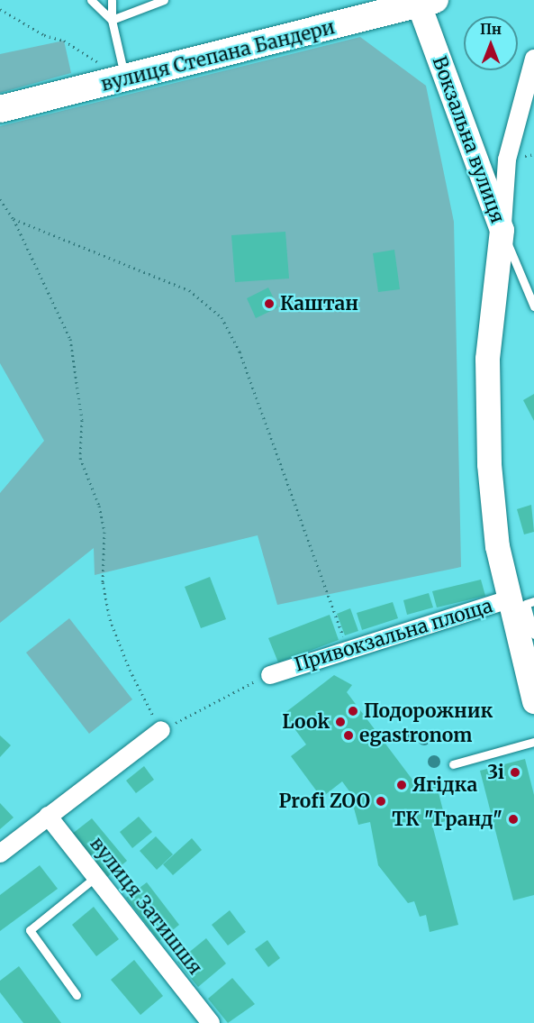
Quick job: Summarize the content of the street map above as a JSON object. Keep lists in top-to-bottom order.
{
  "streets": {
    "main road": ["вулиця Степана Бандери", "Вокзальна вулиця", "Привокзальна площа"],
    "street": ["вулиця Затишшя"]
  },
  "crossings": [
    ["вулиця Степана Бандери", "Вокзальна вулиця"],
    ["Вокзальна вулиця", "Привокзальна площа"]
  ],
  "places": [
    "Каштан",
    "Подорожник",
    "Look",
    "egastronom",
    "3і",
    "Ягідка",
    "Profi ZOO",
    "ТК \"Гранд\""
  ],
  "north": "top"
}
